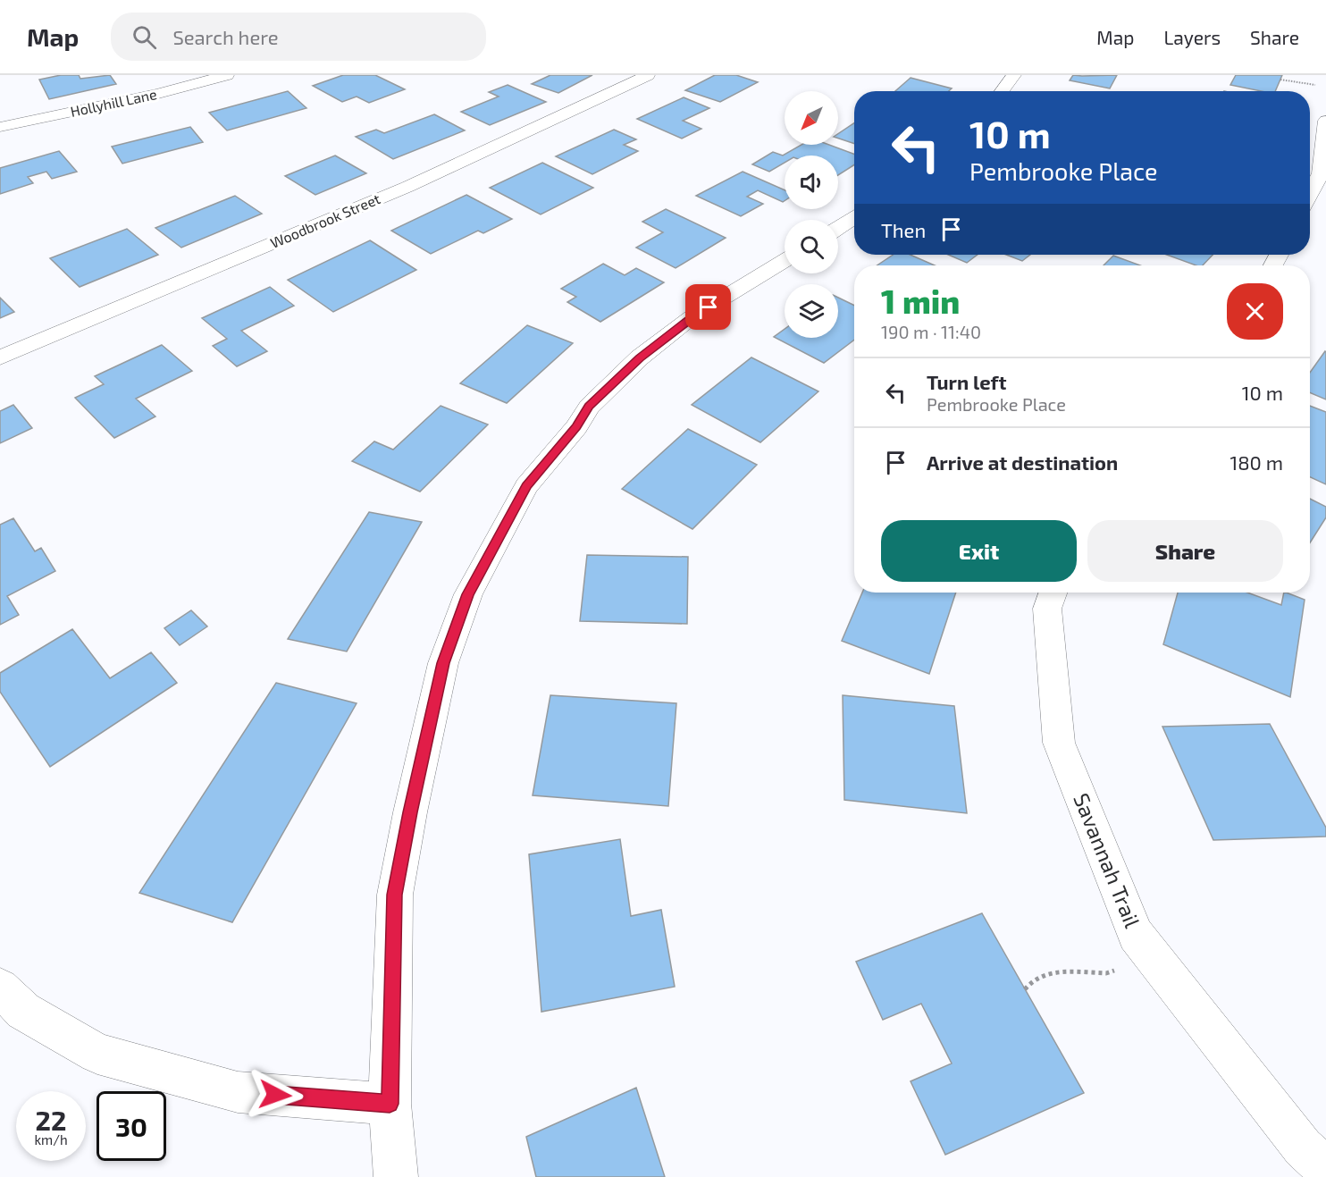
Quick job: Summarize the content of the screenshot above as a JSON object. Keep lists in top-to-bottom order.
{
  "streets": {
    "street": ["Hollyhill Lane", "Woodbrook Street", "Savannah Trail"]
  },
  "north": "bottom left",
  "page": {
    "header": "Map",
    "search": "Search here",
    "nav": ["Map", "Layers", "Share"],
    "turn": ["10 m", "Pembrooke Place"],
    "then": "Then",
    "heading": ["1 min", "190 m · 11:40"],
    "list": [
      {
        "name": "Turn left",
        "note": "Pembrooke Place",
        "value": "10 m"
      },
      {
        "name": "Arrive at destination",
        "value": "180 m"
      }
    ],
    "buttons": ["Exit", "Share"],
    "speed": "22 km/h",
    "limit": "30"
  }
}
